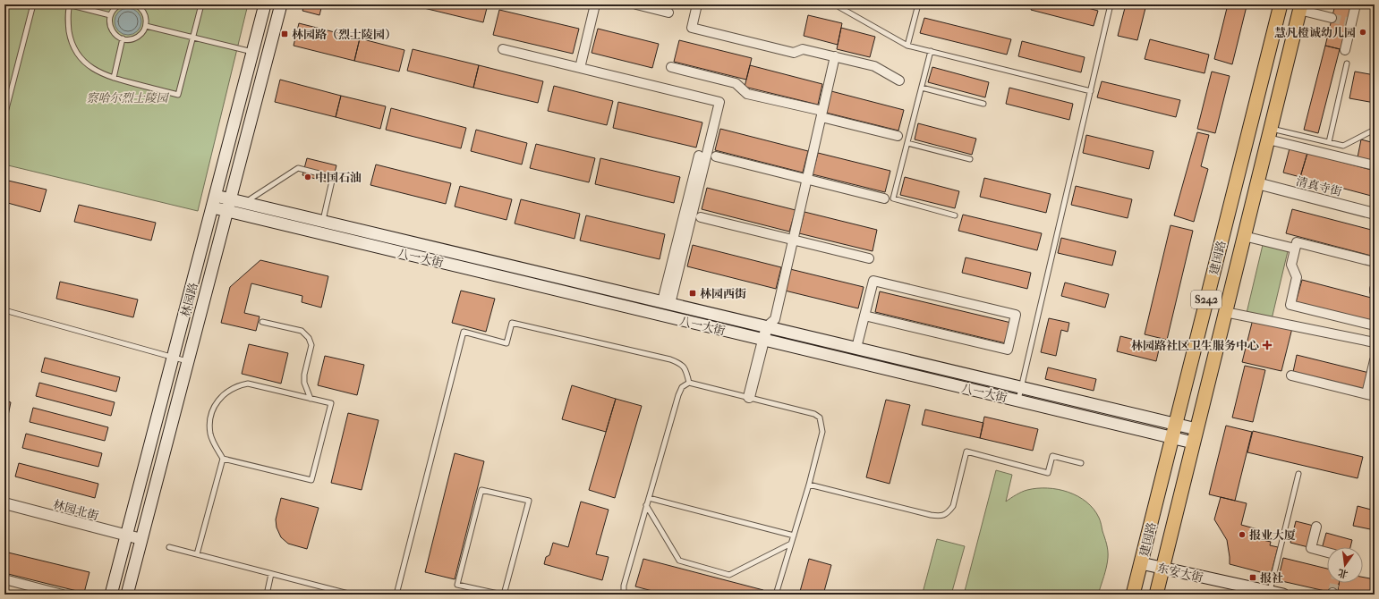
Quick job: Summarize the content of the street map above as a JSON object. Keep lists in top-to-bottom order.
{
  "streets": {
    "main road": [
      "八一大街",
      "建国路",
      "林园路",
      "S242",
      "东安大街"
    ],
    "street": ["清真寺街", "林园北街"]
  },
  "crossings": [
    ["清真寺街", "建国路"],
    ["八一大街", "建国路"],
    ["八一大街", "林园路"],
    ["建国路", "东安大街"],
    ["林园路", "林园北街"]
  ],
  "parks": ["察哈尔烈士陵园"],
  "places": {
    "other": ["慧凡橙诚幼儿园", "中国石油", "报业大厦"],
    "transit": ["林园路（烈士陵园）", "林园西街", "报社"],
    "health": ["林园路社区卫生服务中心"]
  },
  "north": "bottom"
}
